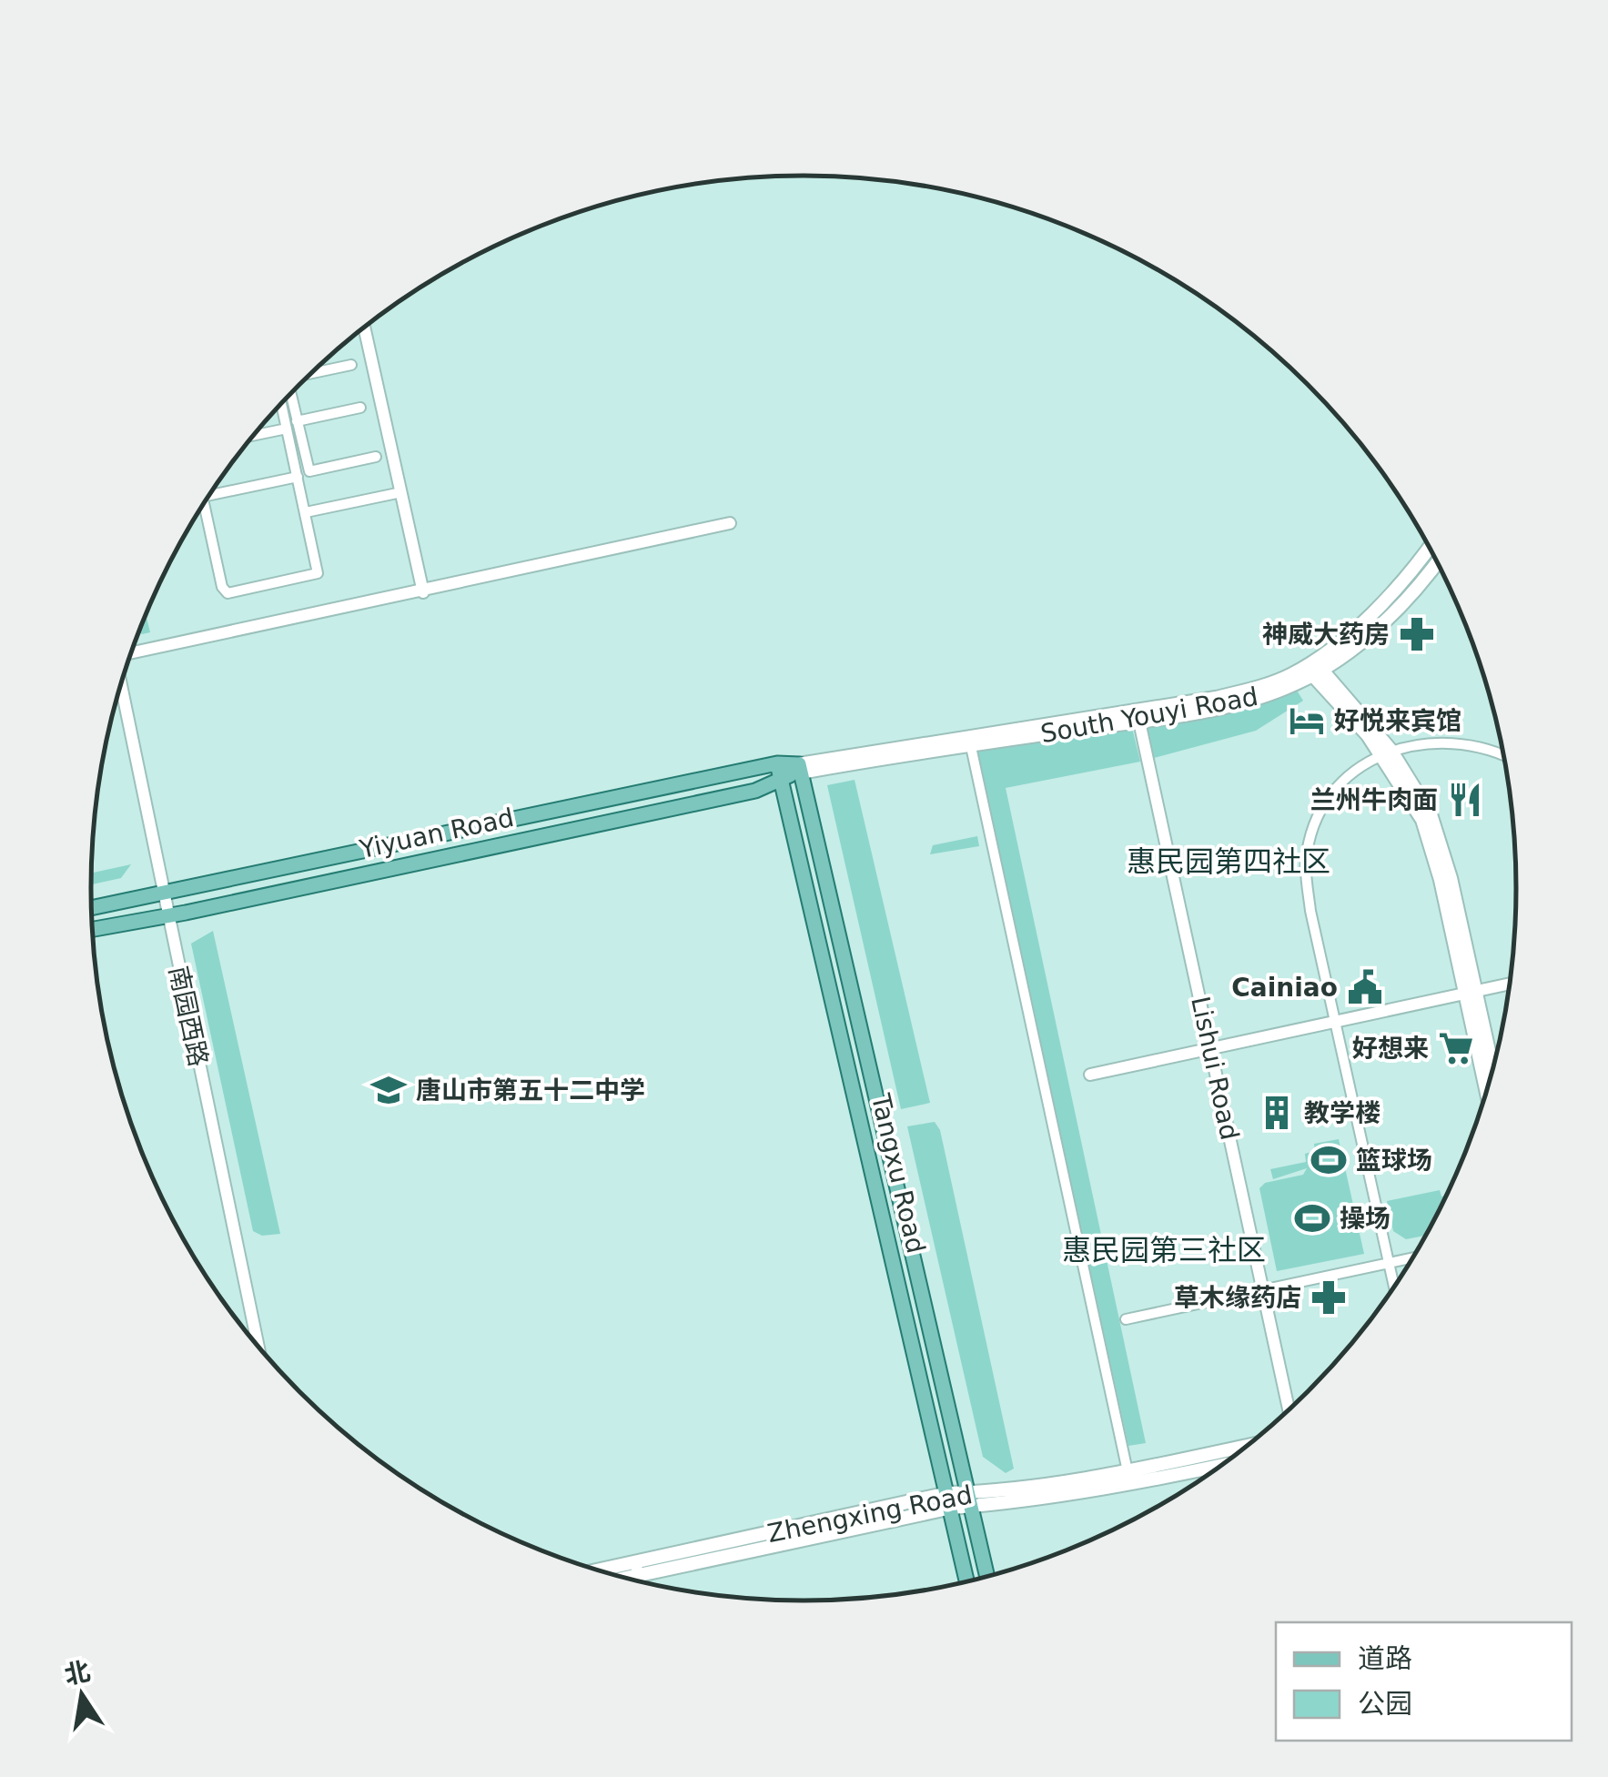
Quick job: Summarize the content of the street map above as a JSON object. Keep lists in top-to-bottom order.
{
  "streets": {
    "main road": [
      "South Youyi Road",
      "Yiyuan Road",
      "Tangxu Road",
      "Zhengxing Road"
    ],
    "street": ["南园西路", "Lishui Road"]
  },
  "crossings": [
    ["South Youyi Road", "Yiyuan Road"],
    ["South Youyi Road", "Lishui Road"],
    ["South Youyi Road", "Tangxu Road"],
    ["Yiyuan Road", "南园西路"],
    ["Yiyuan Road", "Tangxu Road"],
    ["Tangxu Road", "Zhengxing Road"]
  ],
  "districts": ["惠民园第四社区", "惠民园第三社区"],
  "places": {
    "pharmacy": ["神威大药房", "草木缘药店"],
    "hotel": ["好悦来宾馆"],
    "restaurant": ["兰州牛肉面"],
    "public building": ["Cainiao"],
    "supermarket": ["好想来"],
    "school or university": ["唐山市第五十二中学"],
    "building": ["教学楼"],
    "sports": ["篮球场", "操场"]
  },
  "legend": ["道路", "公园"],
  "north": "top"
}
